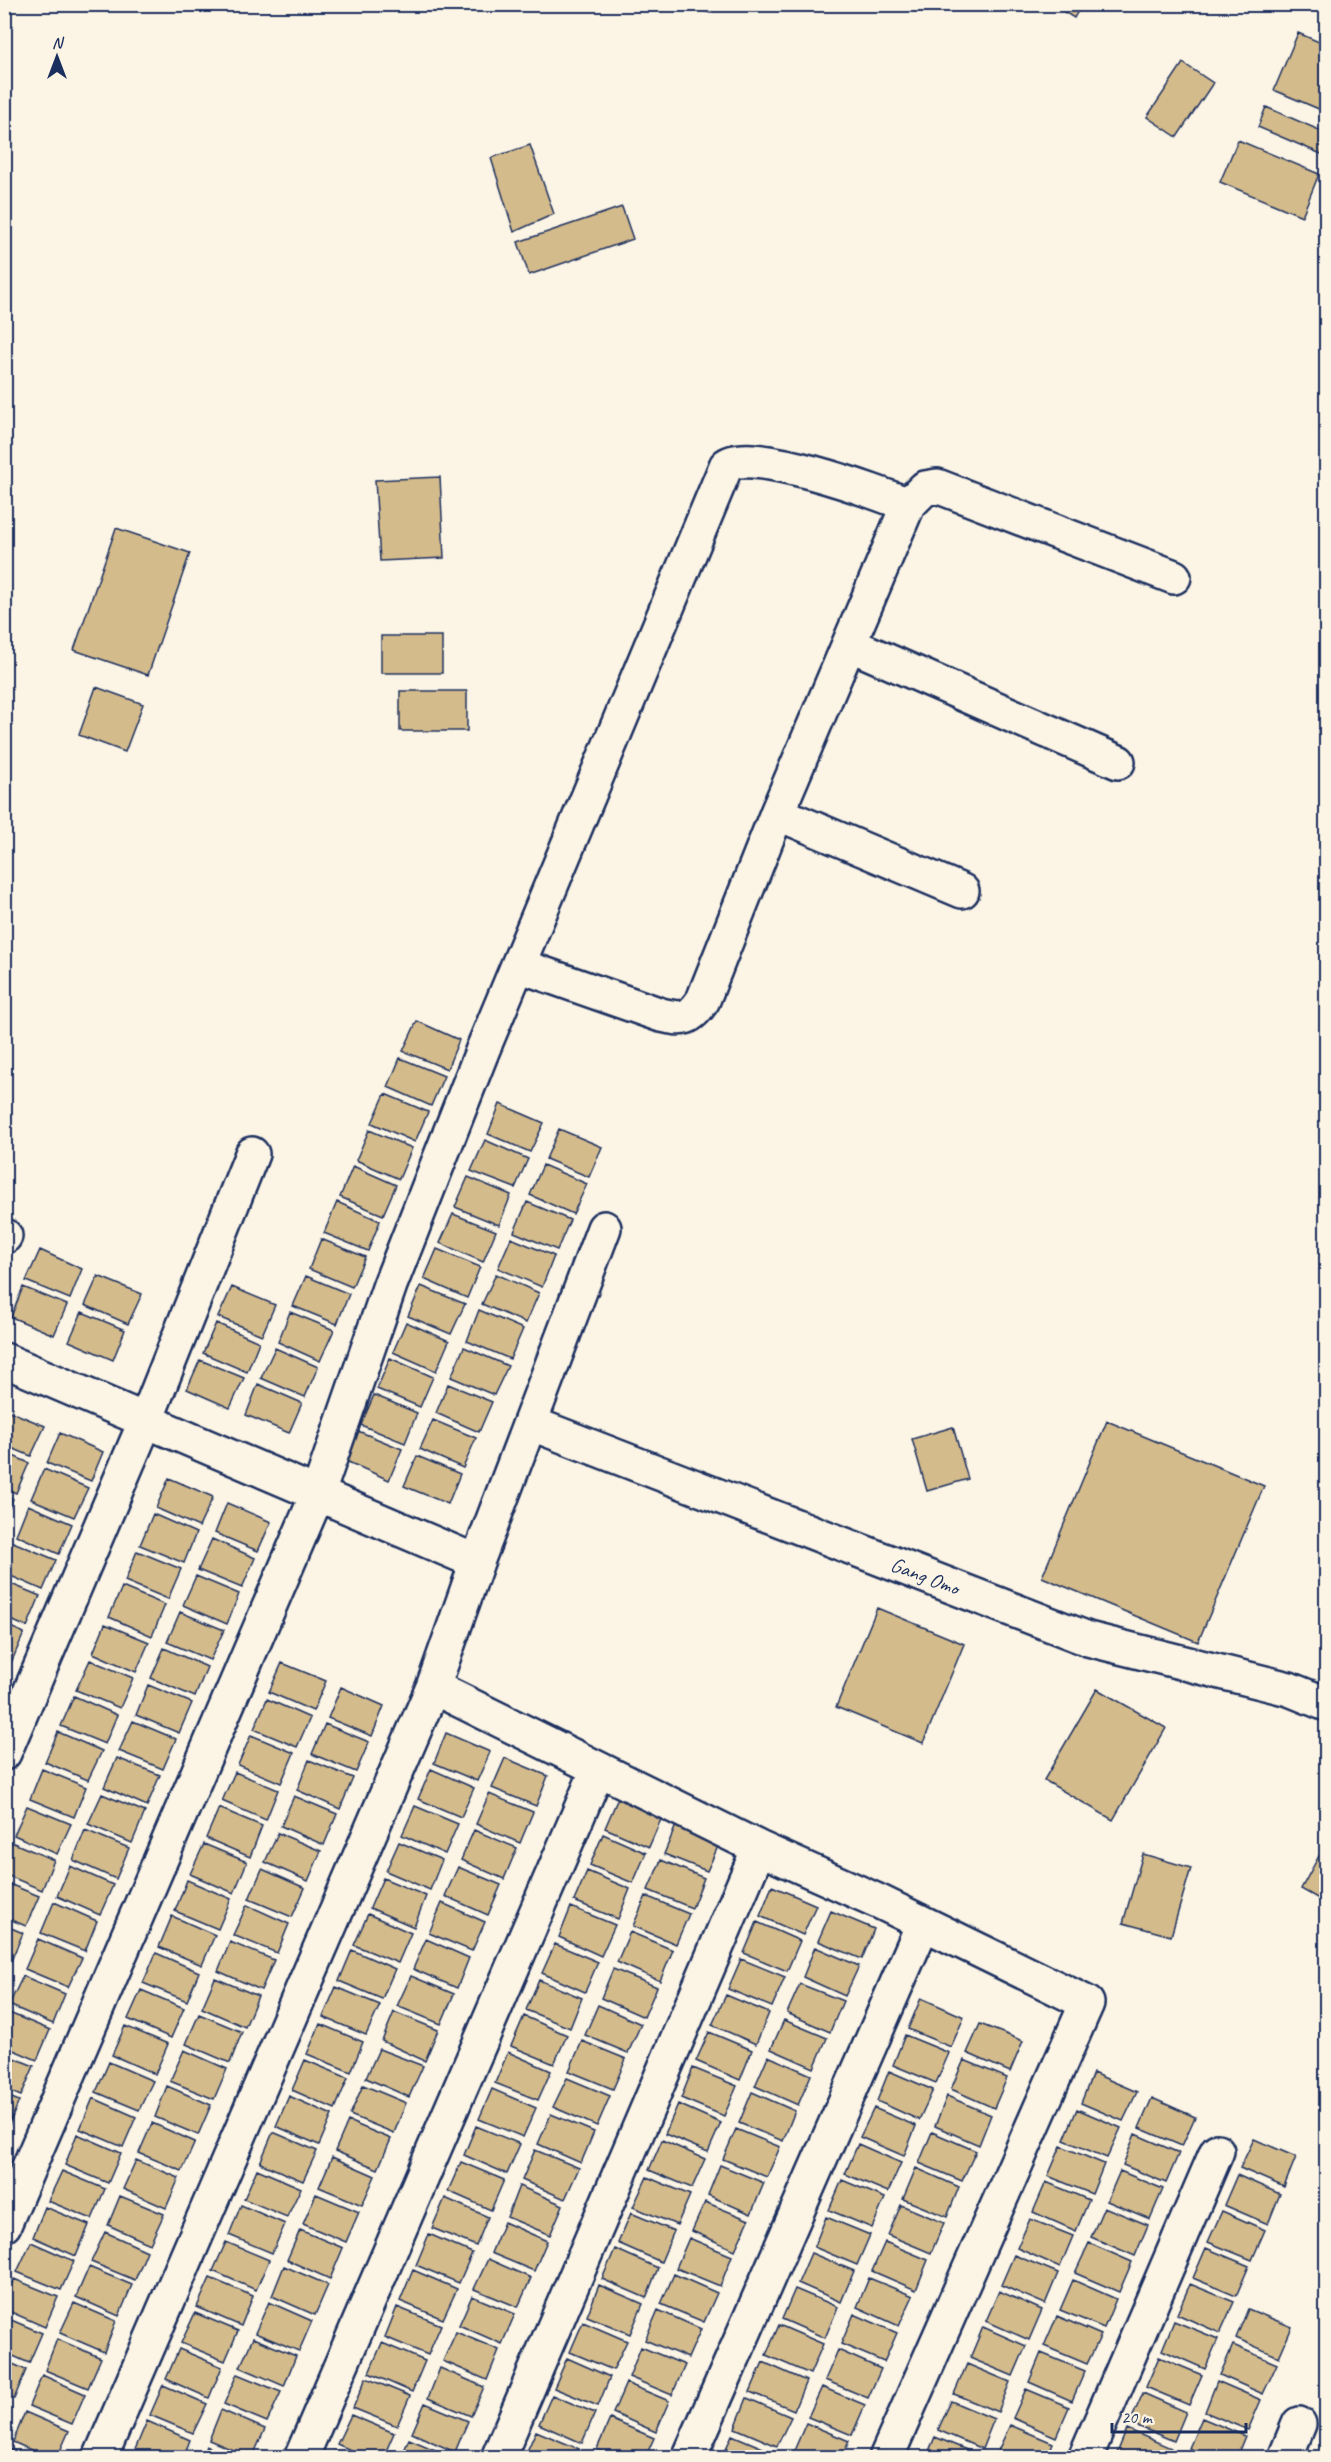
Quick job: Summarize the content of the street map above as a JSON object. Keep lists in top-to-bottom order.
{
  "streets": {
    "street": ["Gang Omo"]
  },
  "scale_bar": "20 m",
  "north": "top"
}
